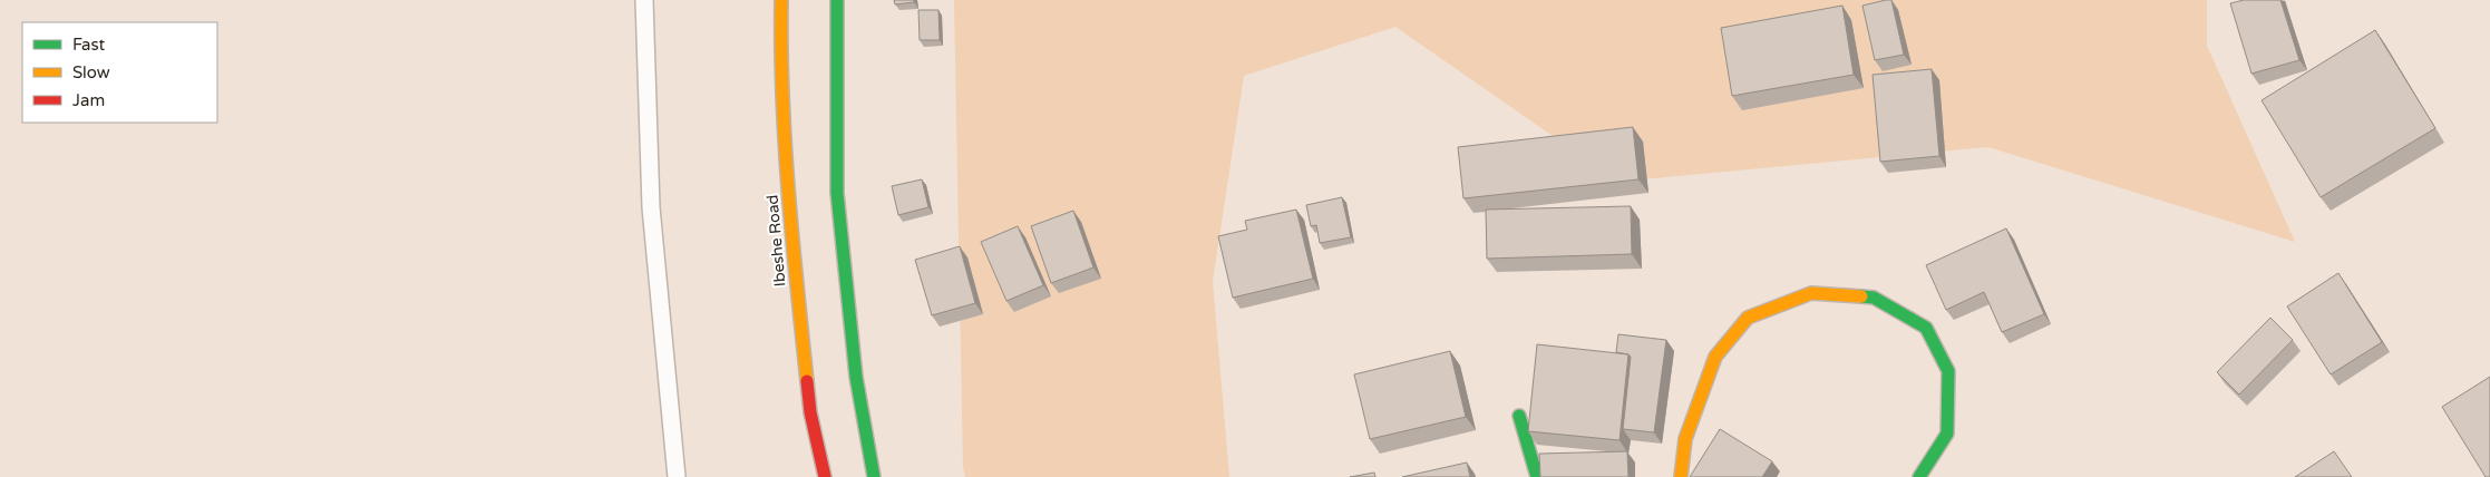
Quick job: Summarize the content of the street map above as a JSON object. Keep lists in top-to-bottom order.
{
  "streets": {
    "main road": ["Ibeshe Road"]
  },
  "legend": ["Fast", "Slow", "Jam"]
}
